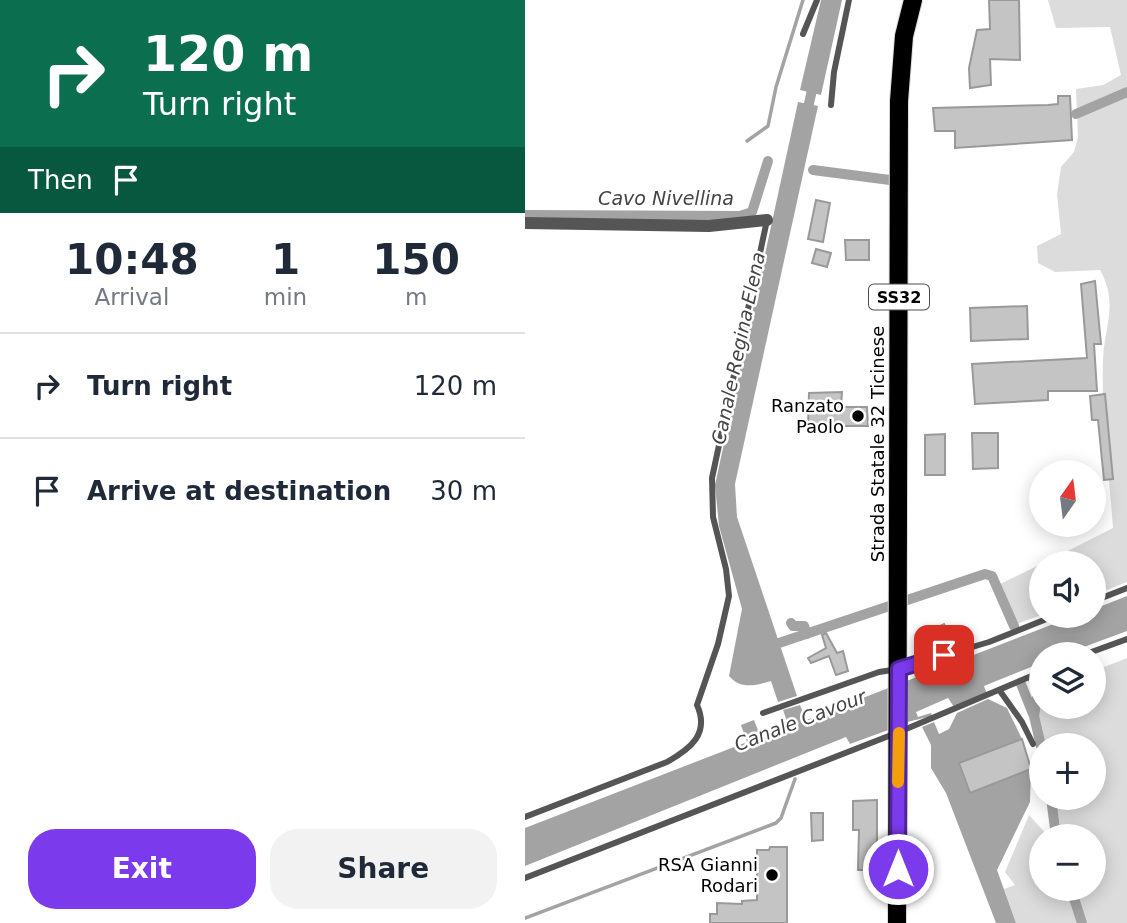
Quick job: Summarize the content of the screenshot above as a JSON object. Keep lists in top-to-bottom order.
{
  "streets": {
    "main road": ["SS32", "Strada Statale 32 Ticinese"]
  },
  "crossings": [
    ["SS32", "Strada Statale 32 Ticinese"]
  ],
  "water": ["Cavo Nivellina", "Canale Regina Elena", "Canale Cavour"],
  "places": ["Ranzato Paolo", "RSA Gianni Rodari"],
  "north": "top",
  "page": {
    "turn": ["120 m", "Turn right"],
    "then": "Then",
    "eta": [
      "10:48",
      "Arrival",
      "1",
      "min",
      "150",
      "m"
    ],
    "list": [
      {
        "name": "Turn right",
        "value": "120 m"
      },
      {
        "name": "Arrive at destination",
        "value": "30 m"
      }
    ],
    "map_buttons": ["+", "−"],
    "buttons": ["Exit", "Share"]
  }
}
